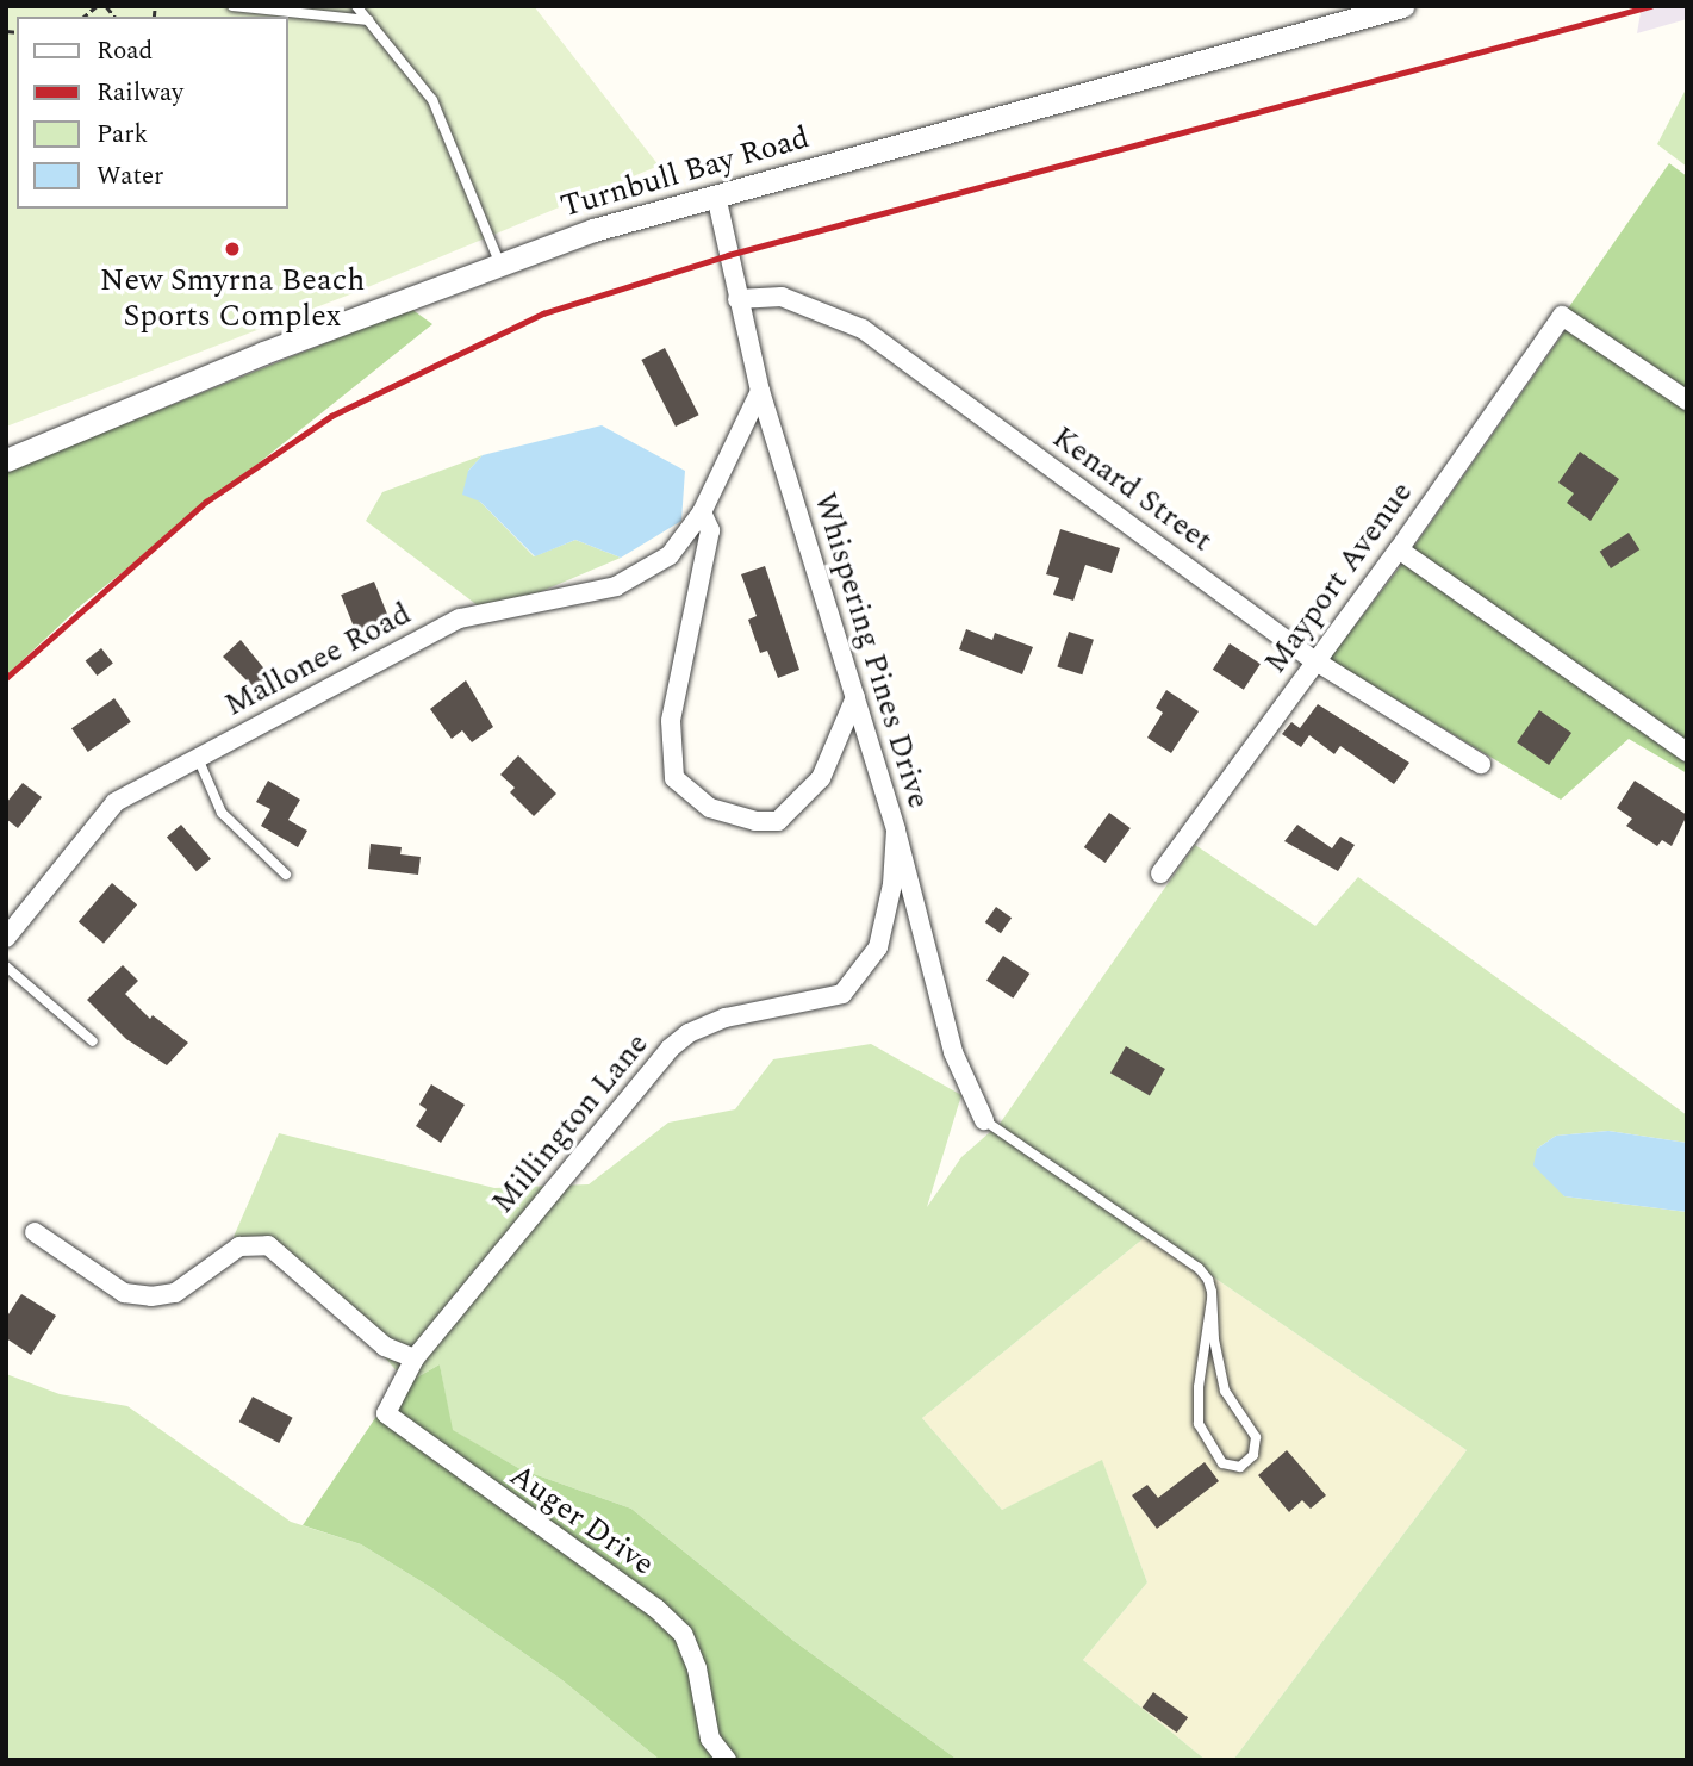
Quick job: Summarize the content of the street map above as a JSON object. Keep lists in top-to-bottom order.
{
  "streets": {
    "street": [
      "Turnbull Bay Road",
      "Kenard Street",
      "Mayport Avenue",
      "Whispering Pines Drive",
      "Mallonee Road",
      "Millington Lane",
      "Auger Drive"
    ]
  },
  "crossings": [
    ["Turnbull Bay Road", "Whispering Pines Drive"],
    ["Kenard Street", "Mayport Avenue"],
    ["Kenard Street", "Whispering Pines Drive"],
    ["Whispering Pines Drive", "Mallonee Road"],
    ["Whispering Pines Drive", "Millington Lane"],
    ["Millington Lane", "Auger Drive"]
  ],
  "places": ["New Smyrna Beach Sports Complex"],
  "legend": [
    "Road",
    "Railway",
    "Park",
    "Water"
  ]
}
